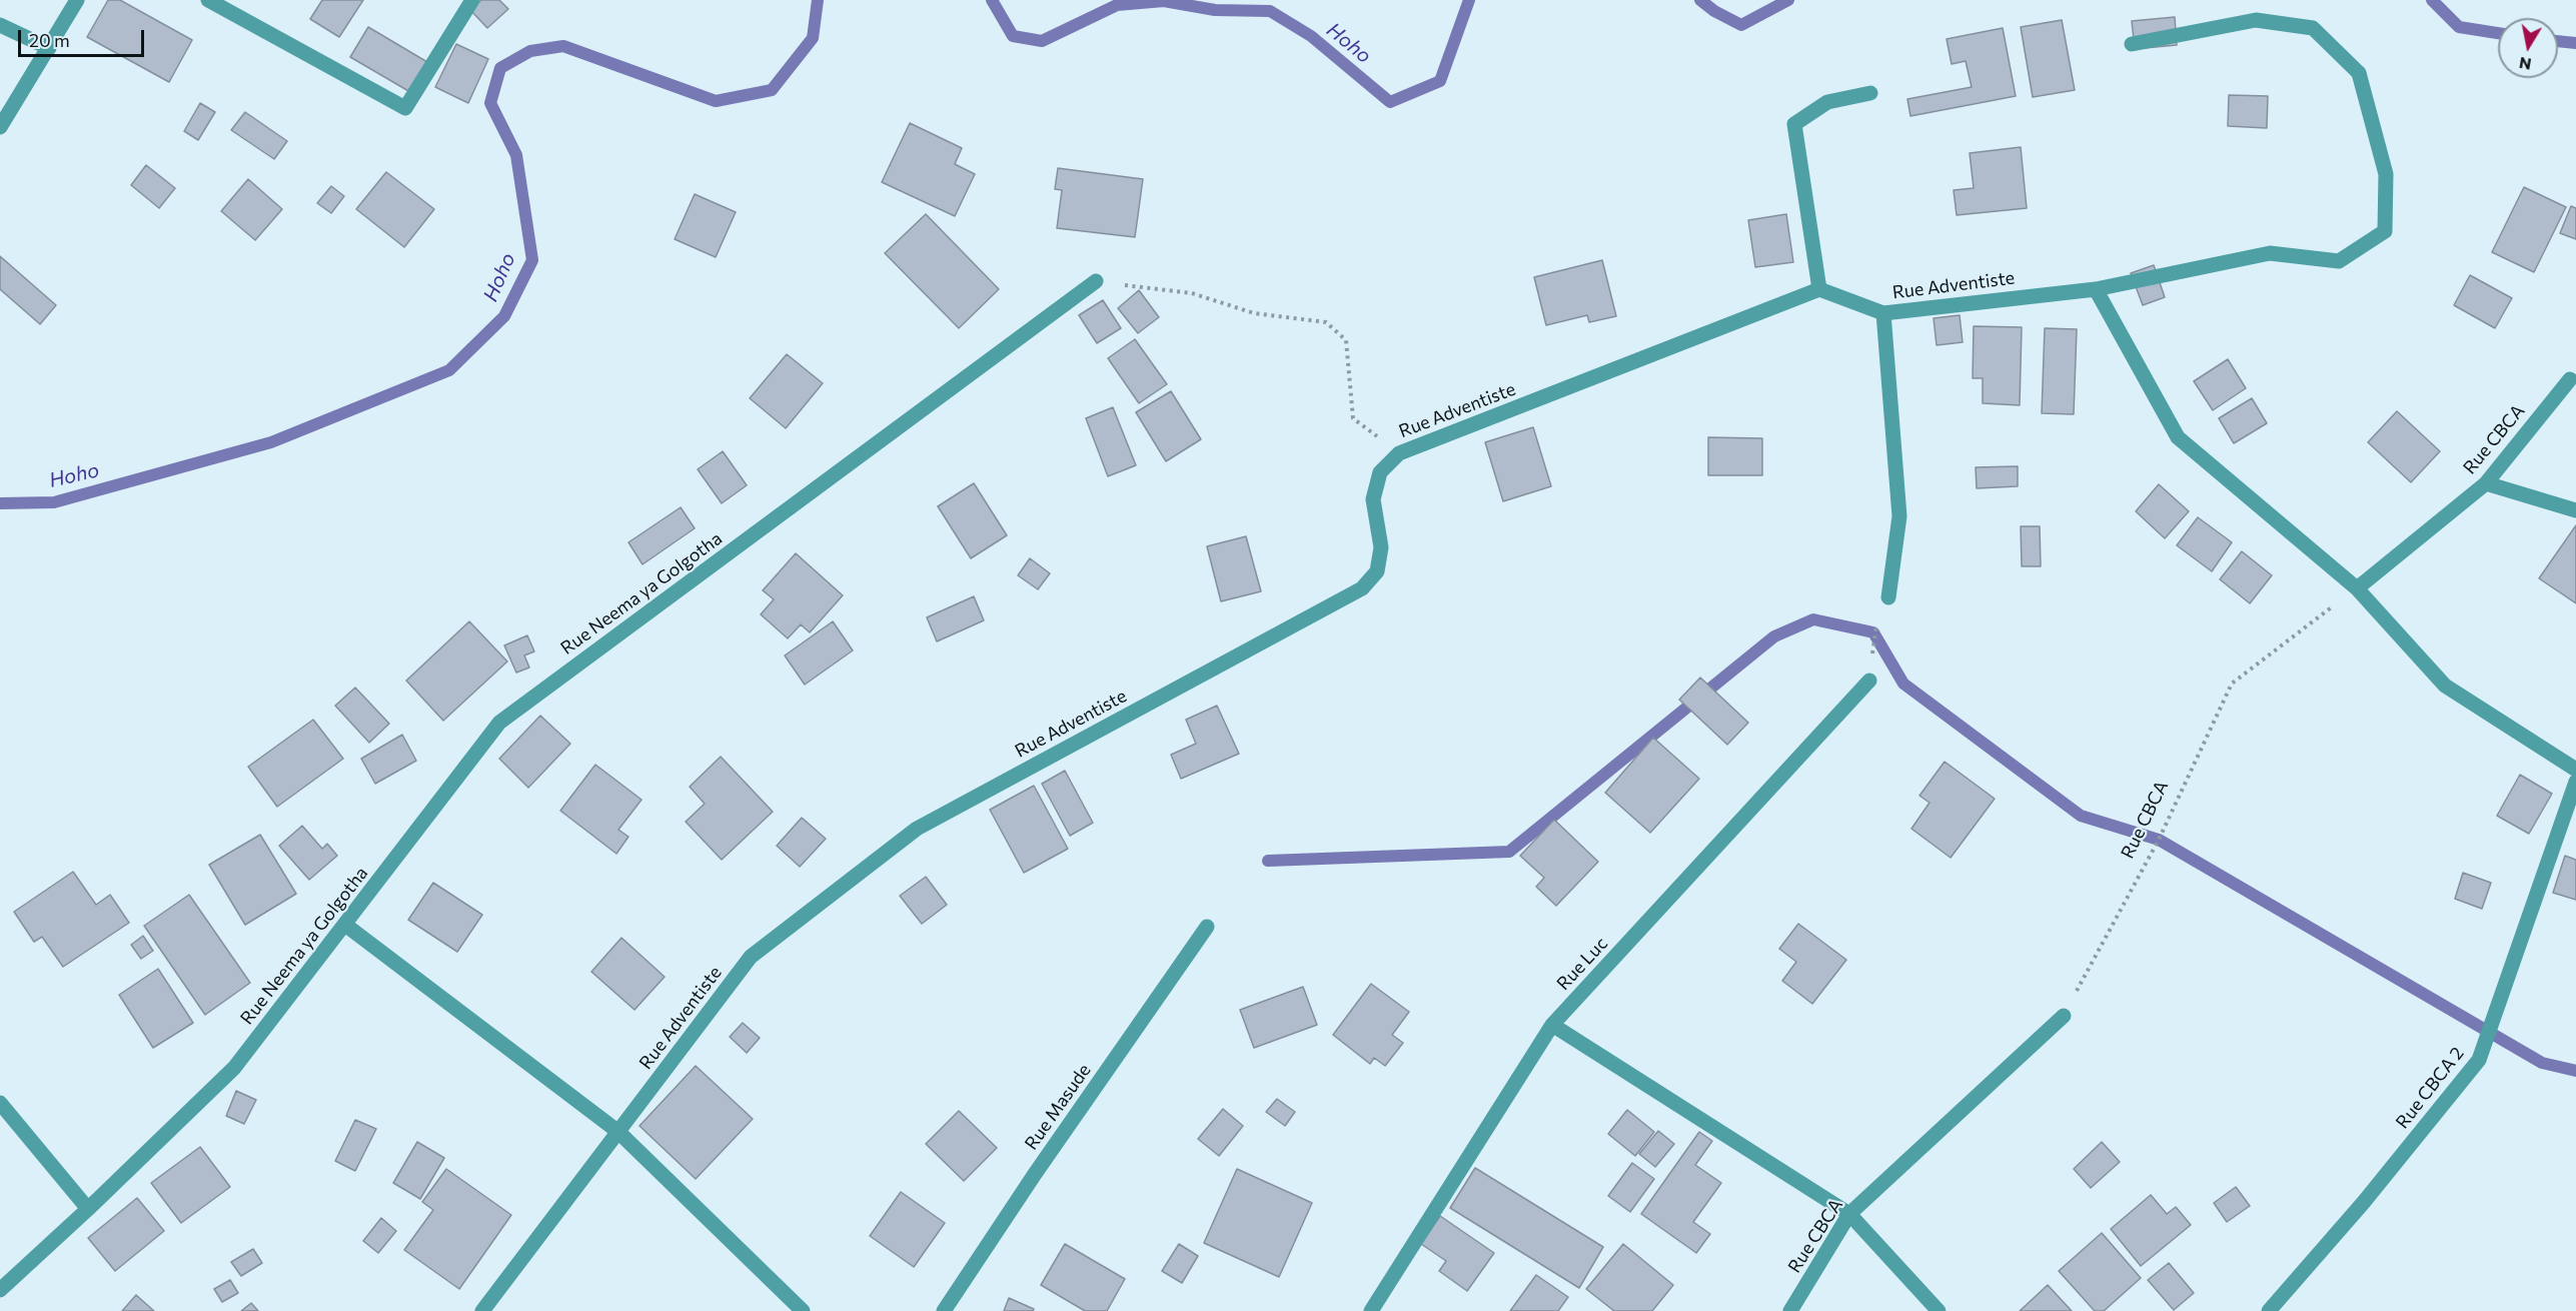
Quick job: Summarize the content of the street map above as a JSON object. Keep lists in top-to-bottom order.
{
  "streets": {
    "street": [
      "Rue Adventiste",
      "Rue CBCA",
      "Rue Neema ya Golgotha",
      "Rue Luc",
      "Rue CBCA 2",
      "Rue Masude"
    ]
  },
  "water": ["Hoho"],
  "scale_bar": "20 m",
  "north": "bottom"
}
